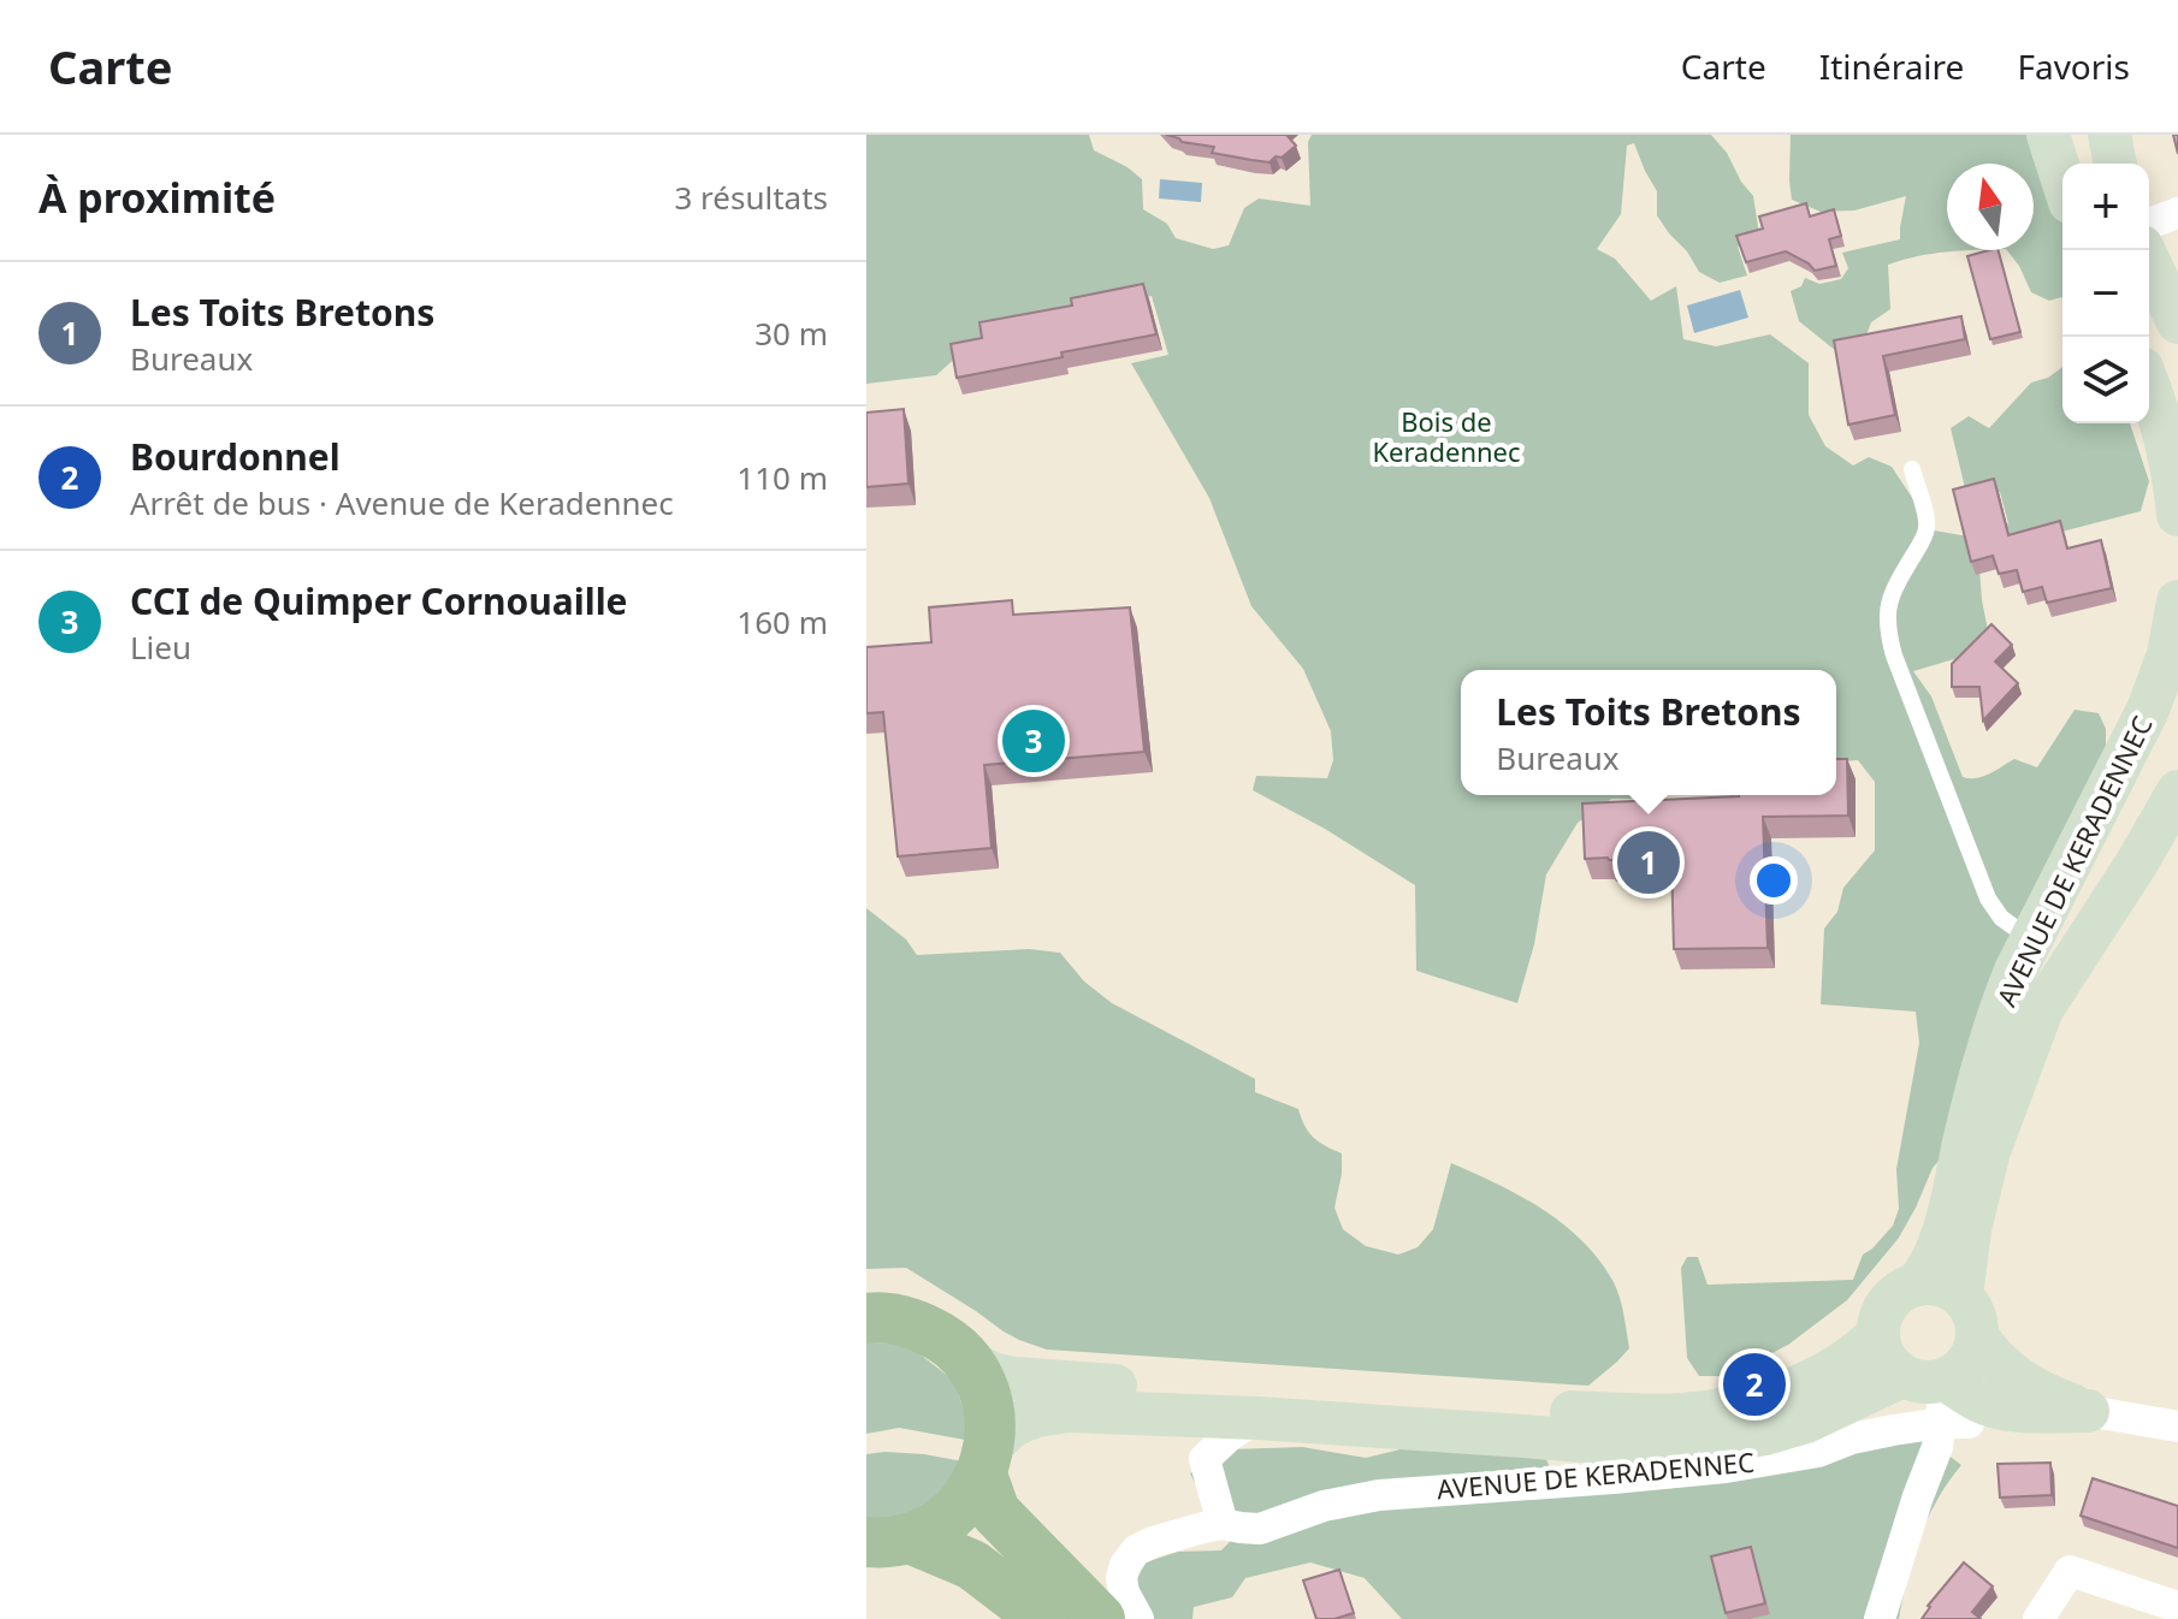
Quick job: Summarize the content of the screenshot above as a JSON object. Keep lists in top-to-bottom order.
{
  "streets": {
    "street": ["AVENUE DE KERADENNEC"]
  },
  "parks": ["Bois de Keradennec"],
  "north": "top",
  "page": {
    "header": "Carte",
    "nav": ["Carte", "Itinéraire", "Favoris"],
    "heading": ["À proximité", "3 résultats"],
    "map_buttons": ["+", "−"],
    "list": [
      {
        "mark": "1",
        "name": "Les Toits Bretons",
        "note": "Bureaux",
        "value": "30 m"
      },
      {
        "mark": "2",
        "name": "Bourdonnel",
        "note": "Arrêt de bus · Avenue de Keradennec",
        "value": "110 m"
      },
      {
        "mark": "3",
        "name": "CCI de Quimper Cornouaille",
        "note": "Lieu",
        "value": "160 m"
      }
    ],
    "popup": ["Les Toits Bretons", "Bureaux"],
    "pins": ["3", "1", "2"]
  }
}
